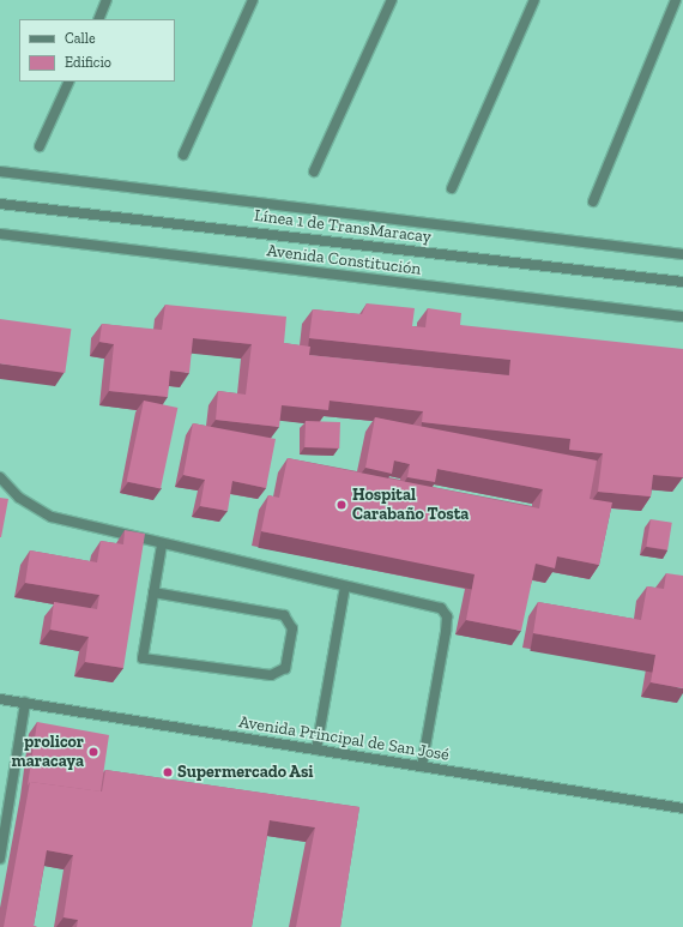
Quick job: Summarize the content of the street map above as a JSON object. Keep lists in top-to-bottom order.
{
  "streets": {
    "street": ["Línea 1 de TransMaracay", "Avenida Constitución", "Avenida Principal de San José"]
  },
  "places": ["Hospital Carabaño Tosta", "prolicor maracaya", "Supermercado Asi"],
  "legend": ["Calle", "Edificio"]
}
